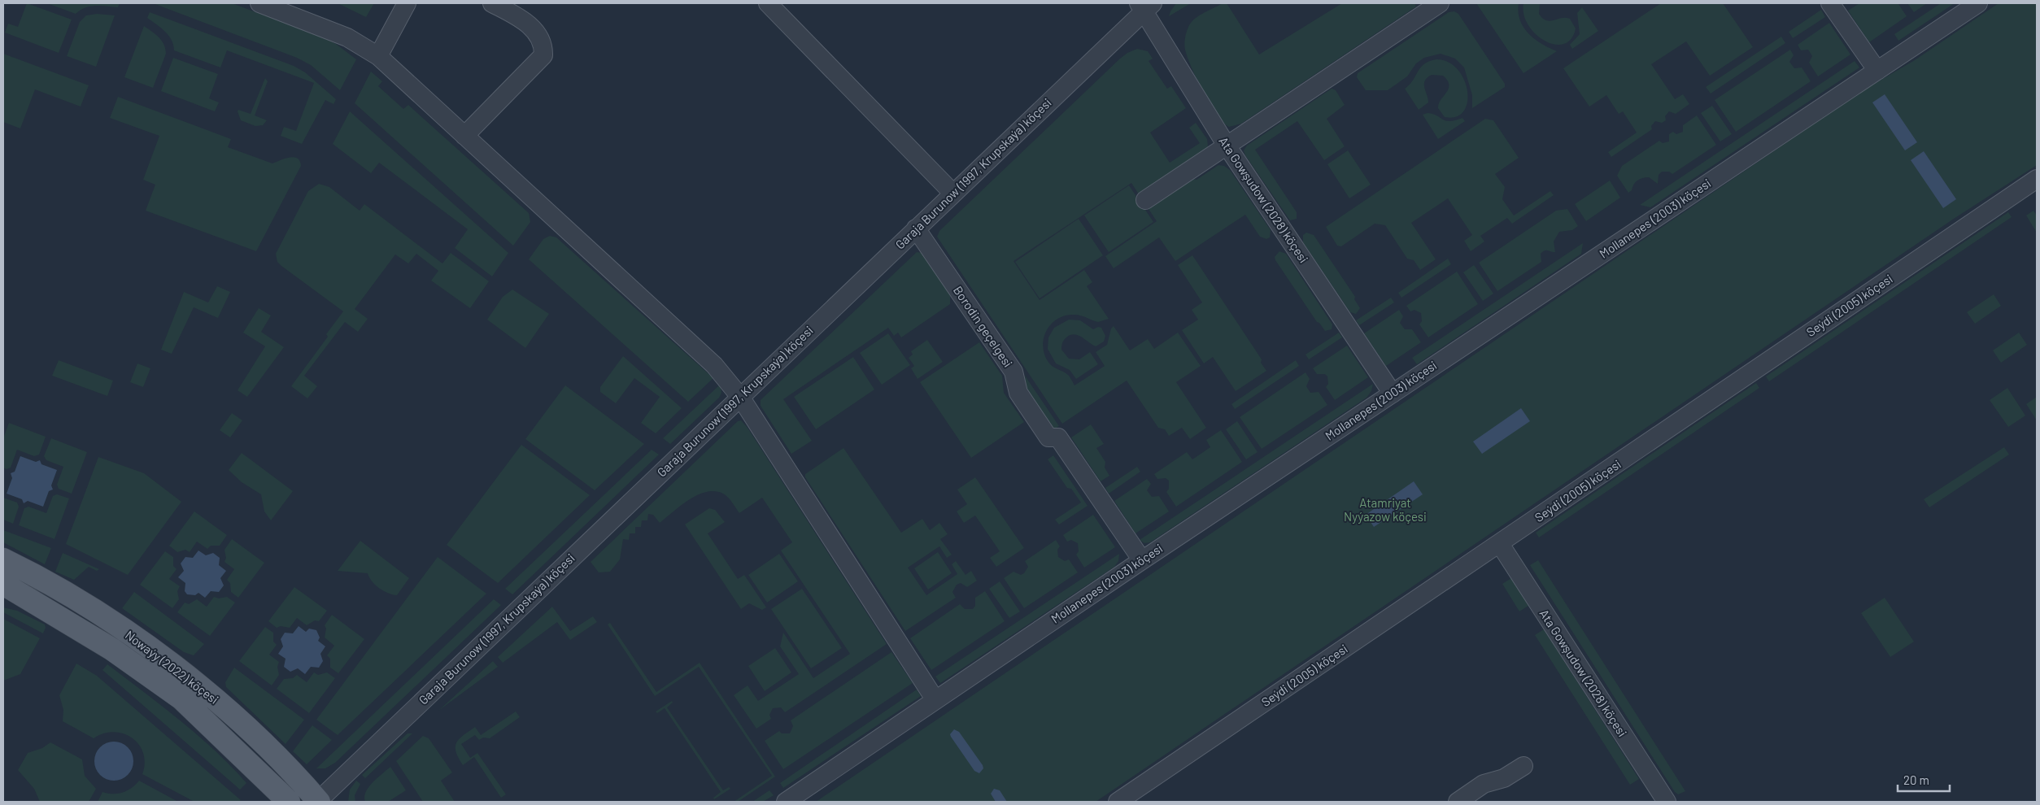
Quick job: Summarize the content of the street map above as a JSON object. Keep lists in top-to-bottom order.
{
  "streets": {
    "main road": ["Nowaýy (2022) köçesi"],
    "street": [
      "Garaja Burunow (1997, Krupskaýa) köçesi",
      "Ata Gowşudow (2028) köçesi",
      "Mollanepes (2003) köçesi",
      "Seýdi (2005) köçesi",
      "Borodin geçelgesi"
    ]
  },
  "crossings": [
    ["Garaja Burunow (1997, Krupskaýa) köçesi", "Ata Gowşudow (2028) köçesi"],
    ["Garaja Burunow (1997, Krupskaýa) köçesi", "Borodin geçelgesi"],
    ["Garaja Burunow (1997, Krupskaýa) köçesi", "Nowaýy (2022) köçesi"],
    ["Ata Gowşudow (2028) köçesi", "Mollanepes (2003) köçesi"],
    ["Ata Gowşudow (2028) köçesi", "Seýdi (2005) köçesi"],
    ["Mollanepes (2003) köçesi", "Borodin geçelgesi"]
  ],
  "parks": ["Atamriyat Nyýazow köçesi"],
  "scale_bar": "20 m"
}
